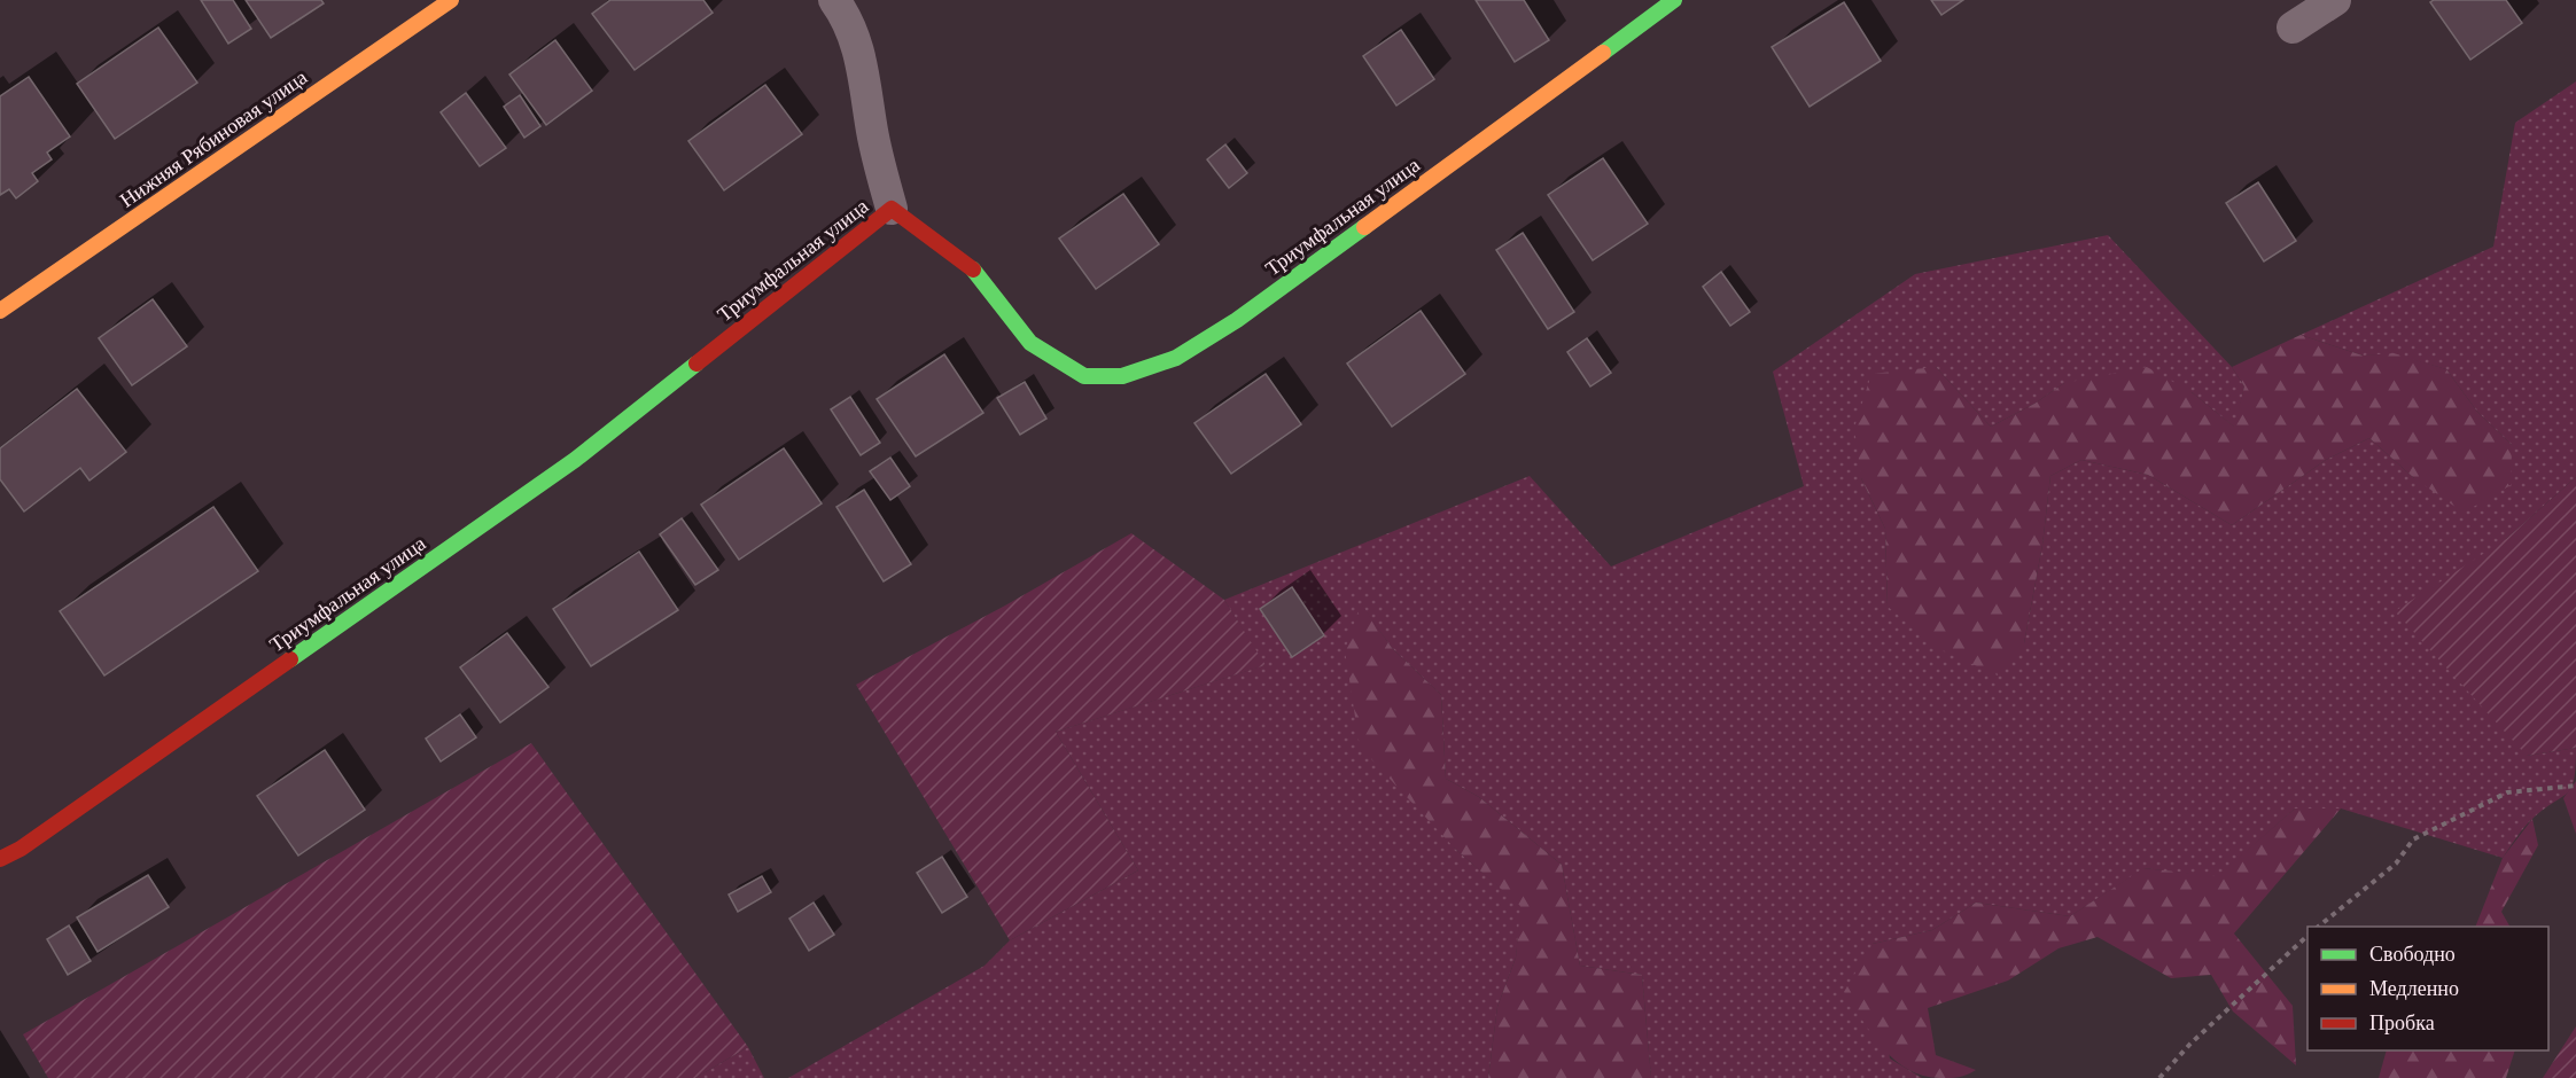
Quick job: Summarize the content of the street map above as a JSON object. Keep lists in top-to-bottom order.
{
  "streets": {
    "street": ["Нижняя Рябиновая улица", "Триумфальная улица"]
  },
  "legend": ["Свободно", "Медленно", "Пробка"]
}
